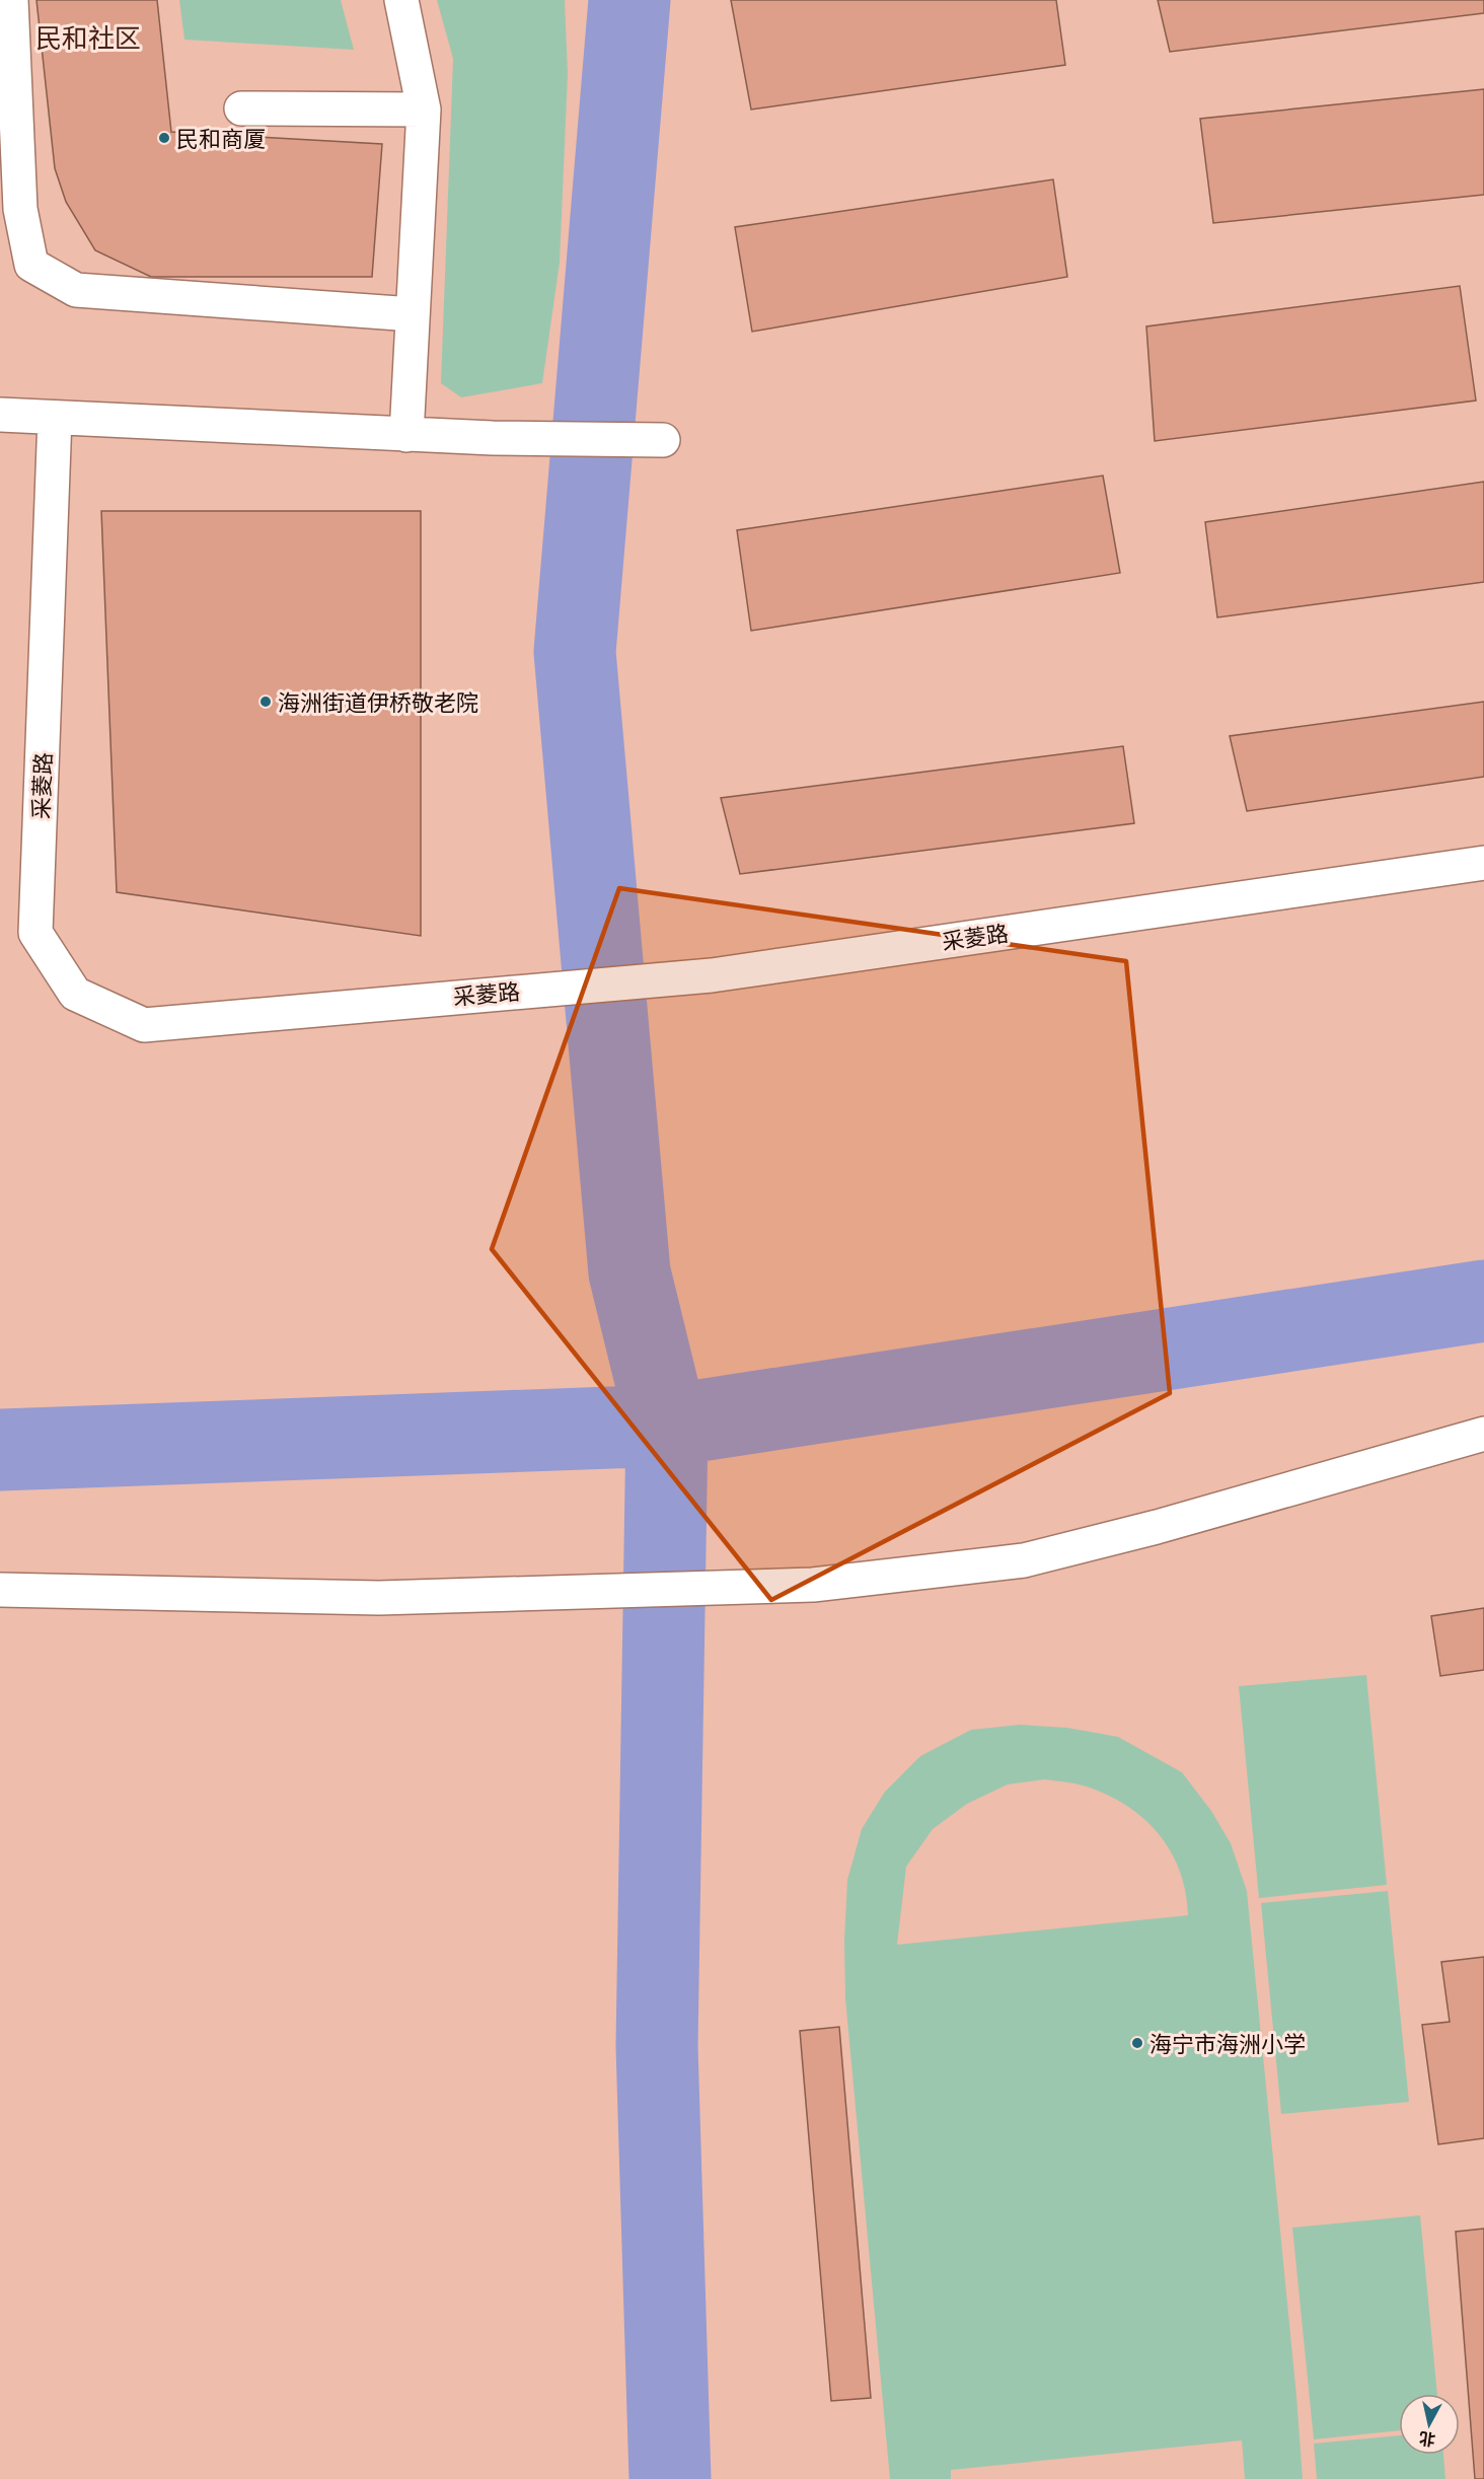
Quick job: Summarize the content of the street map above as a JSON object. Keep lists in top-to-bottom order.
{
  "streets": {
    "street": ["采菱路"]
  },
  "districts": ["民和社区"],
  "places": ["民和商厦", "海洲街道伊桥敬老院", "海宁市海洲小学"],
  "north": "bottom"
}
